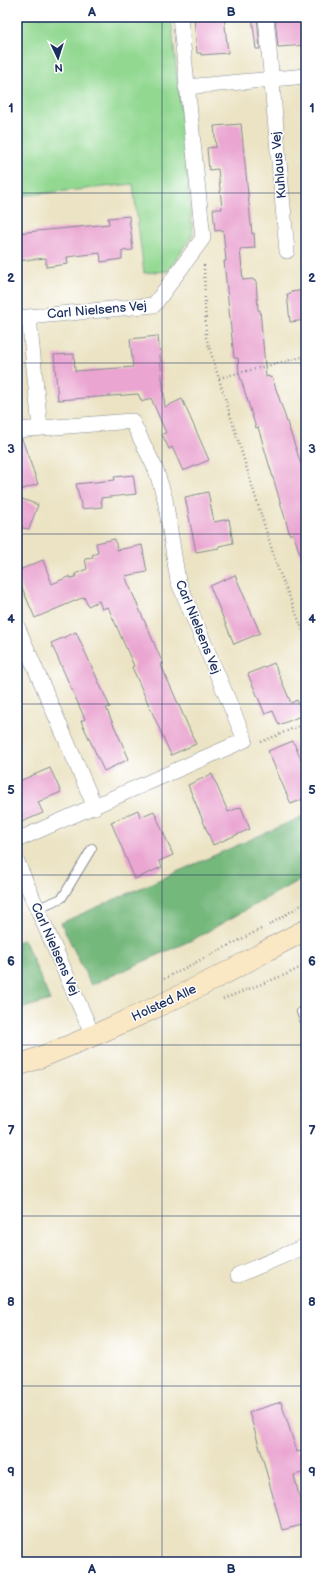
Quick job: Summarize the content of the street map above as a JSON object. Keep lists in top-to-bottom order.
{
  "streets": {
    "street": ["Kuhlaus Vej", "Carl Nielsens Vej", "Holsted Alle"]
  },
  "crossings": [
    ["Carl Nielsens Vej", "Holsted Alle"]
  ],
  "north": "bottom",
  "grid": {
    "columns": ["A", "B"],
    "rows": [
      "1",
      "2",
      "3",
      "4",
      "5",
      "6",
      "7",
      "8",
      "9"
    ]
  }
}
